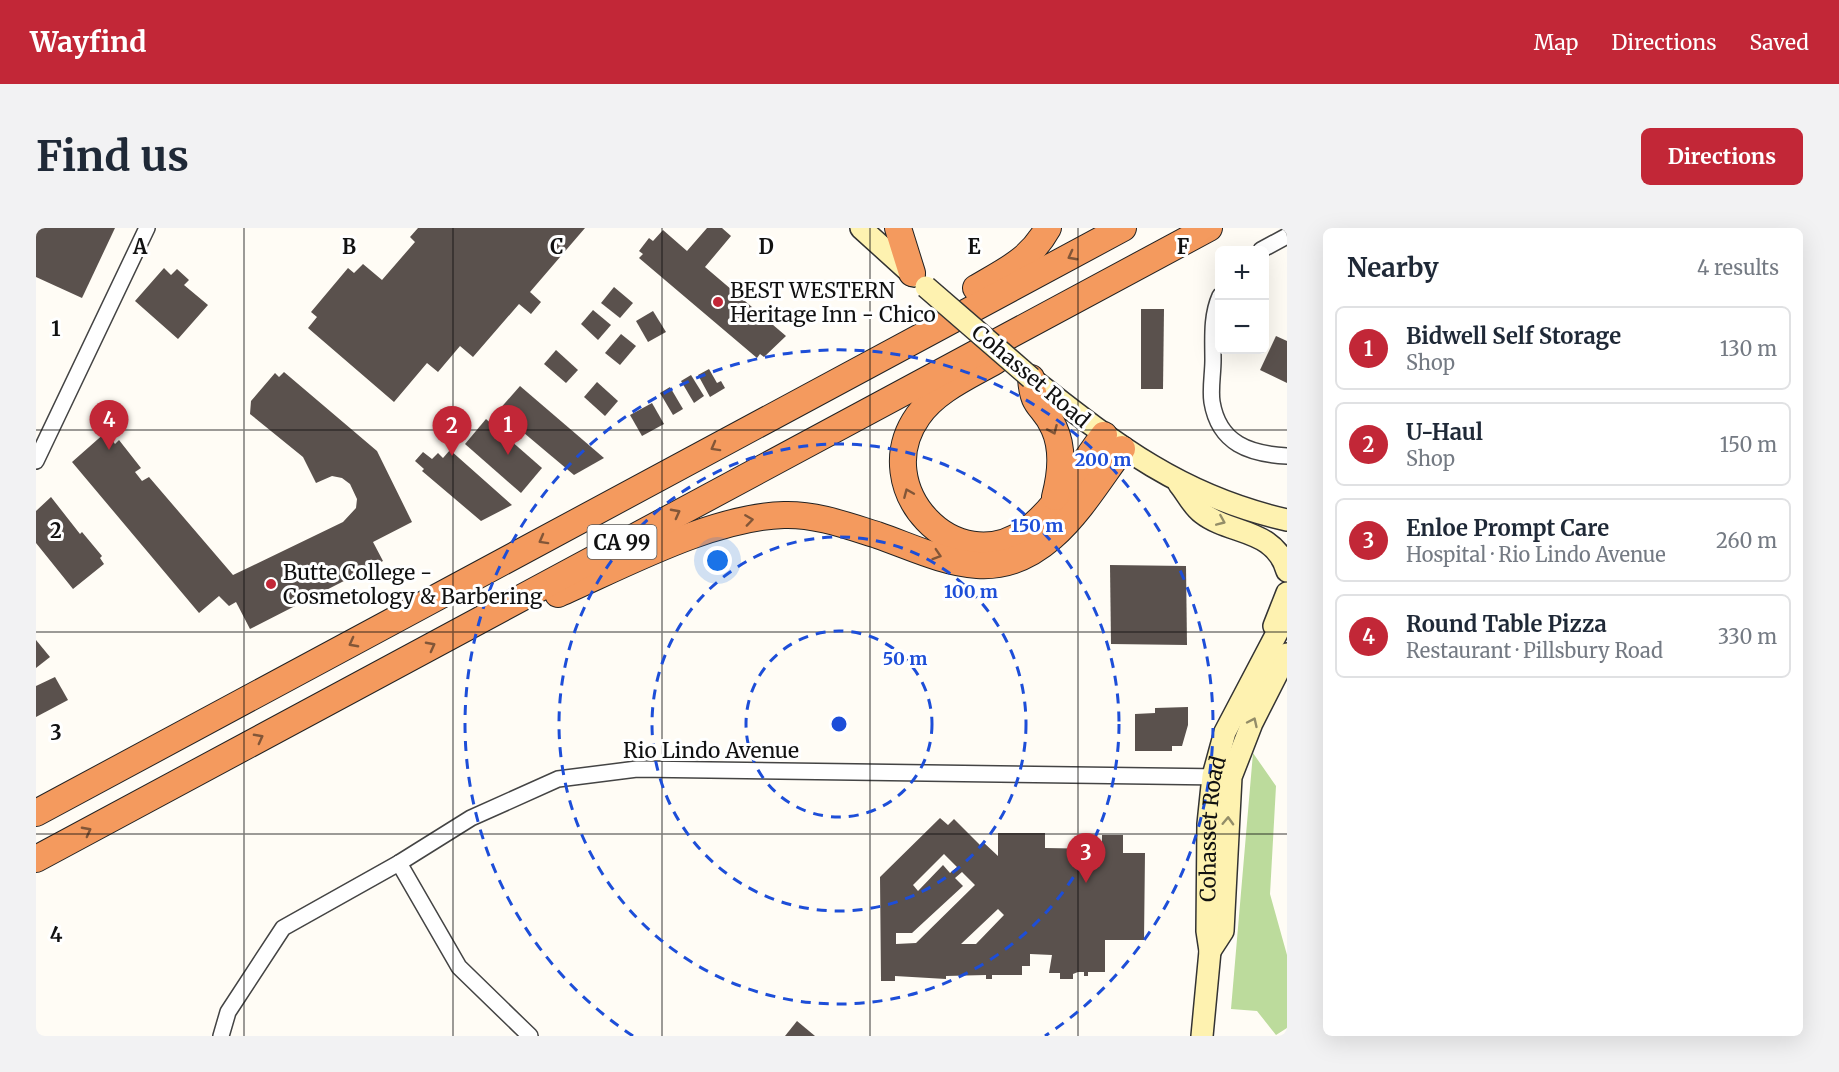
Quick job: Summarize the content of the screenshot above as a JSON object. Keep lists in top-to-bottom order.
{
  "streets": {
    "highway": ["CA 99"],
    "main road": ["Cohasset Road"],
    "street": ["Rio Lindo Avenue"]
  },
  "crossings": [
    ["Cohasset Road", "Rio Lindo Avenue"]
  ],
  "places": ["BEST WESTERN Heritage Inn - Chico", "Butte College - Cosmetology & Barbering"],
  "page": {
    "header": "Wayfind",
    "nav": ["Map", "Directions", "Saved"],
    "buttons": "Directions",
    "title": "Find us",
    "heading": ["Nearby", "4 results"],
    "map_buttons": ["+", "−"],
    "list": [
      {
        "mark": "1",
        "name": "Bidwell Self Storage",
        "note": "Shop",
        "value": "130 m"
      },
      {
        "mark": "2",
        "name": "U-Haul",
        "note": "Shop",
        "value": "150 m"
      },
      {
        "mark": "3",
        "name": "Enloe Prompt Care",
        "note": "Hospital · Rio Lindo Avenue",
        "value": "260 m"
      },
      {
        "mark": "4",
        "name": "Round Table Pizza",
        "note": "Restaurant · Pillsbury Road",
        "value": "330 m"
      }
    ],
    "pins": [
      "4",
      "1",
      "2",
      "3"
    ]
  },
  "grid": {
    "columns": [
      "A",
      "B",
      "C",
      "D",
      "E",
      "F"
    ],
    "rows": [
      "1",
      "2",
      "3",
      "4"
    ]
  },
  "rings": [
    "200 m",
    "150 m",
    "100 m",
    "50 m"
  ]
}
